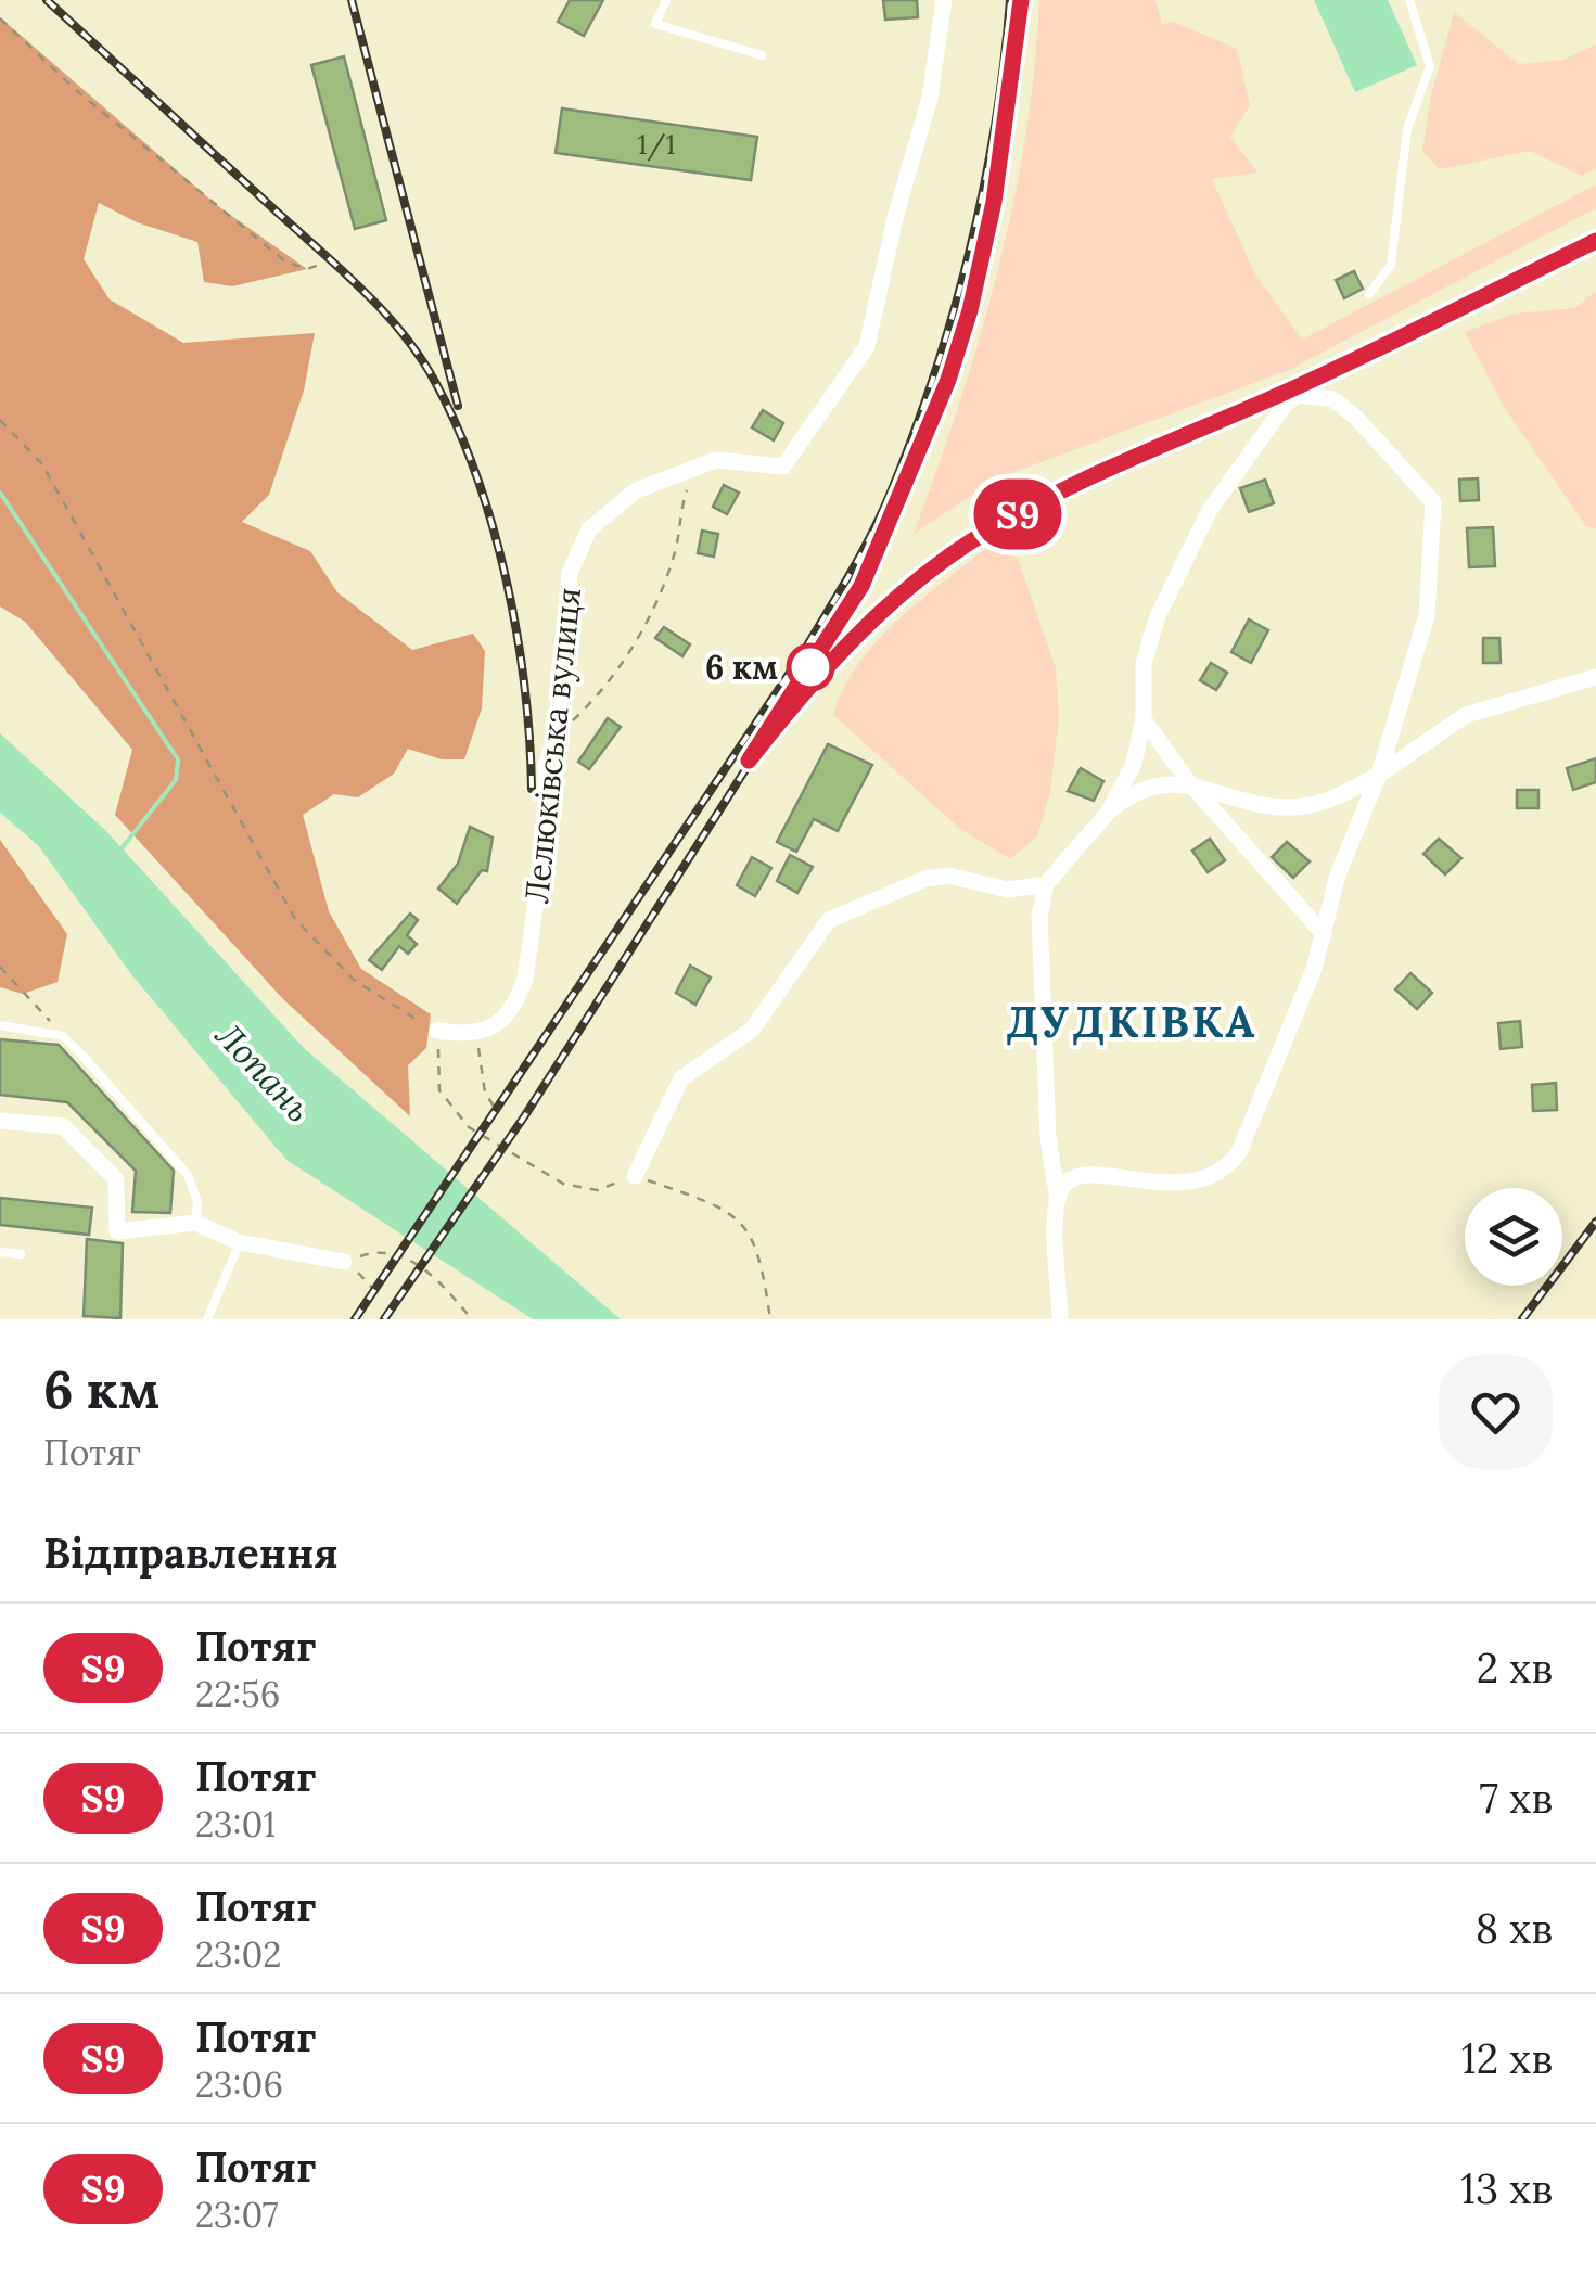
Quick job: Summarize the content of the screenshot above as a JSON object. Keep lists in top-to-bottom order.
{
  "streets": {
    "street": ["Лелюківська вулиця"]
  },
  "districts": ["ДУДКІВКА"],
  "water": ["Лопань"],
  "places": ["6 км"],
  "house_numbers": ["1/1"],
  "page": {
    "on_map": "S9",
    "heading": [
      ["6 км", "Потяг"],
      "Відправлення"
    ],
    "list": [
      {
        "mark": "S9",
        "name": "Потяг",
        "note": "22:56",
        "value": "2 хв"
      },
      {
        "mark": "S9",
        "name": "Потяг",
        "note": "23:01",
        "value": "7 хв"
      },
      {
        "mark": "S9",
        "name": "Потяг",
        "note": "23:02",
        "value": "8 хв"
      },
      {
        "mark": "S9",
        "name": "Потяг",
        "note": "23:06",
        "value": "12 хв"
      },
      {
        "mark": "S9",
        "name": "Потяг",
        "note": "23:07",
        "value": "13 хв"
      }
    ]
  }
}
